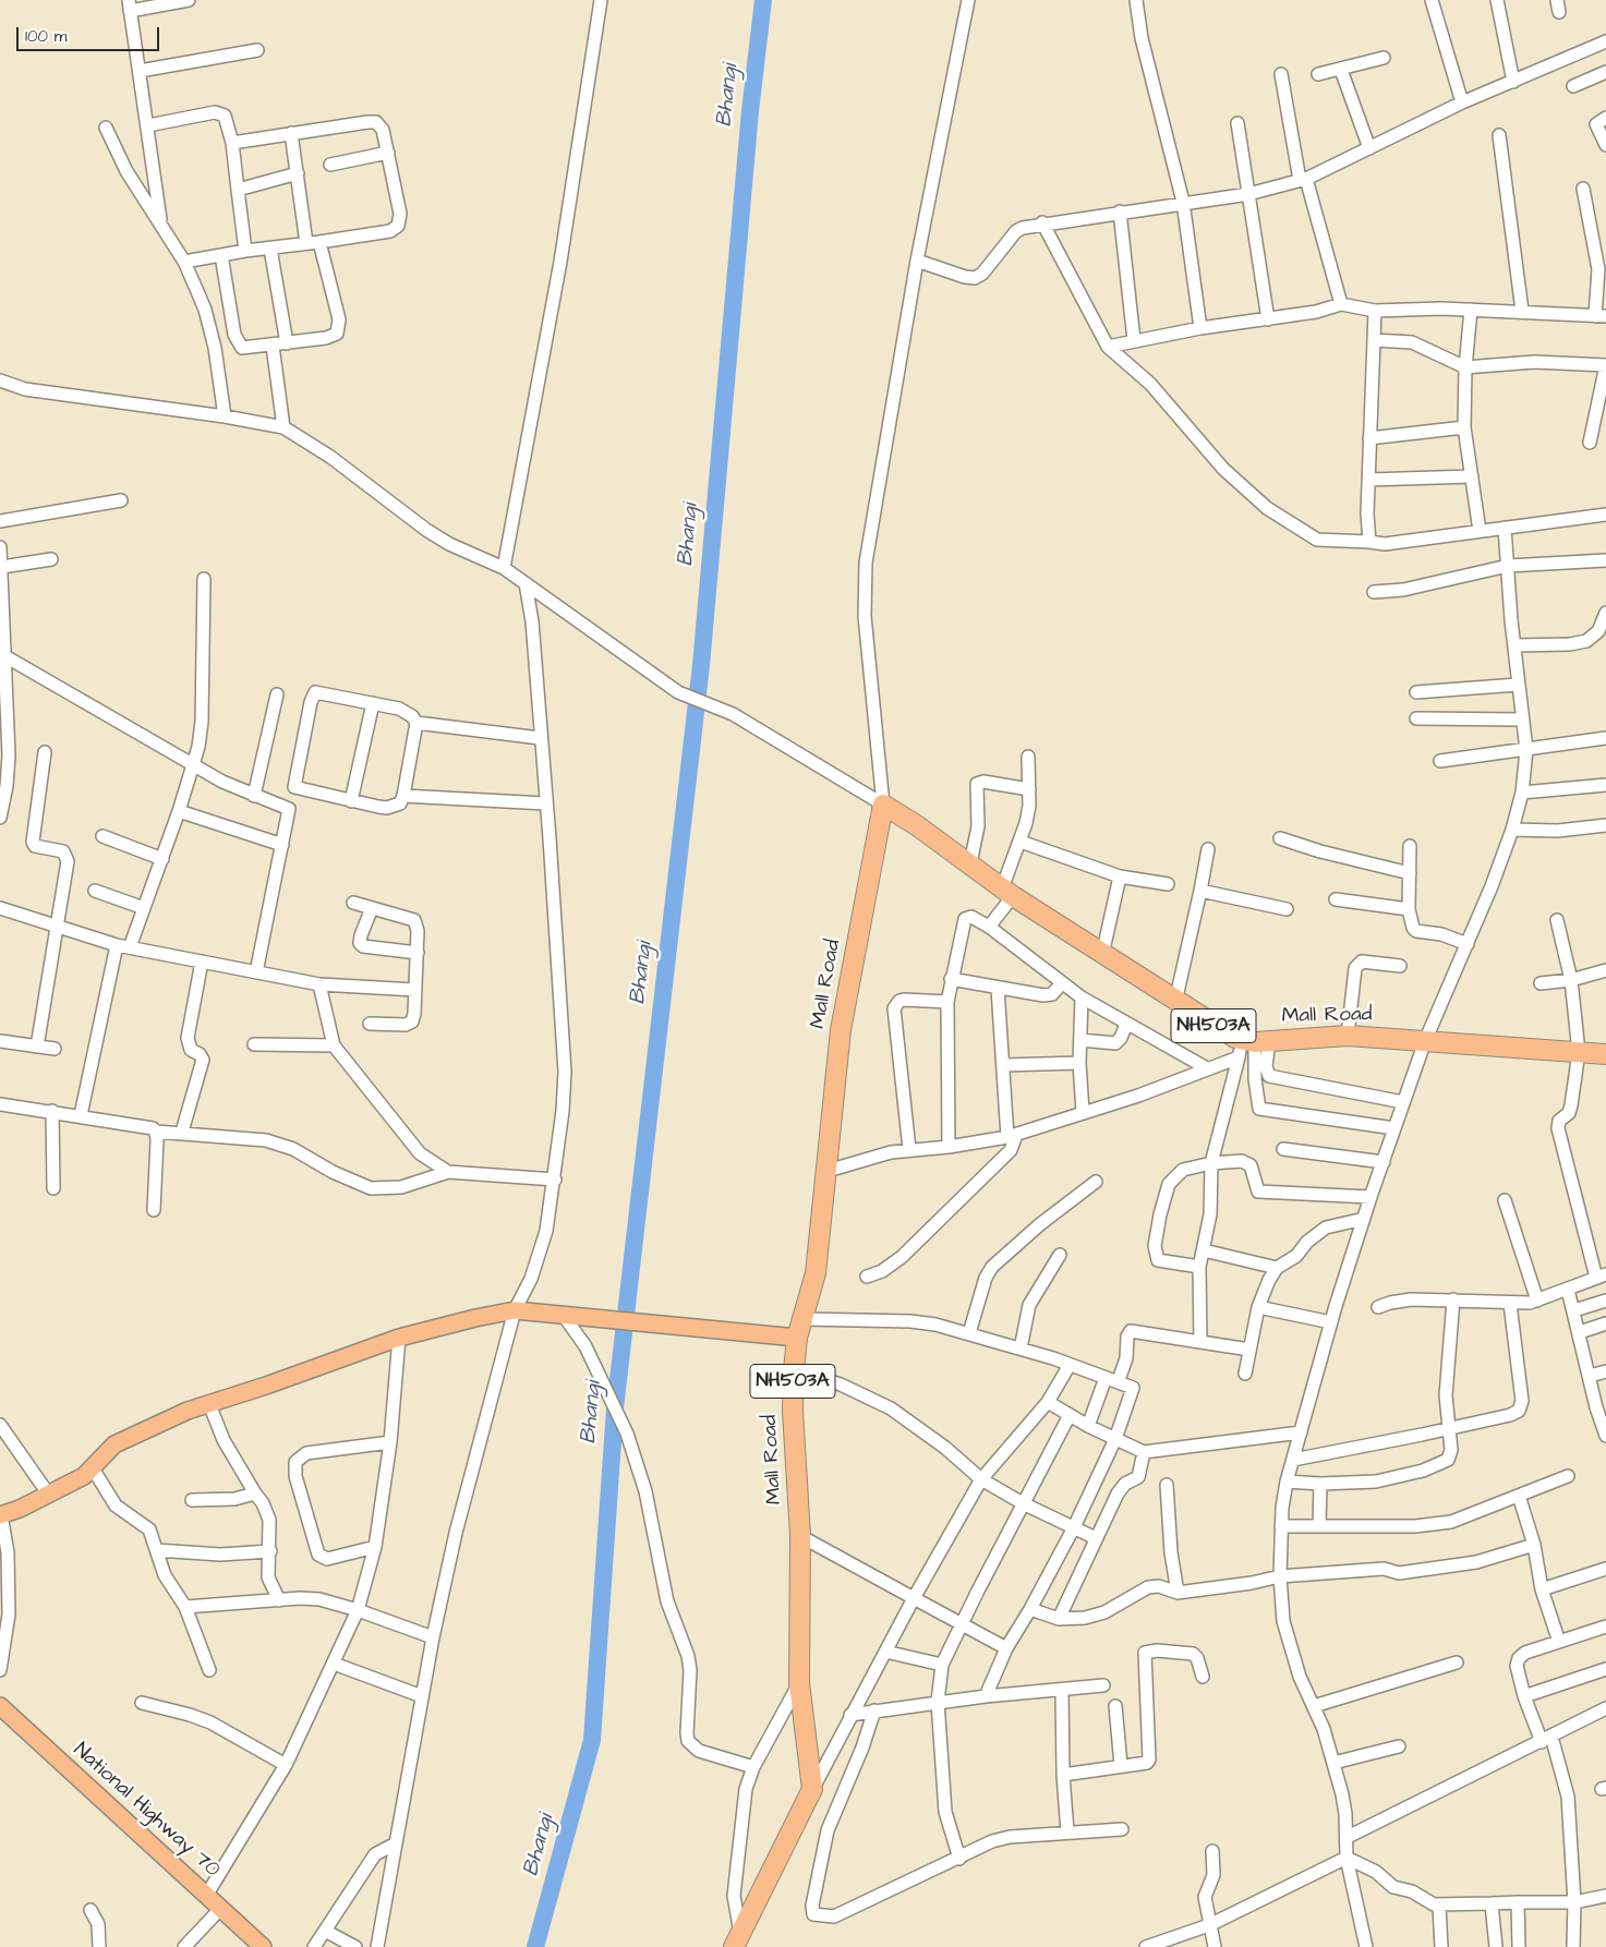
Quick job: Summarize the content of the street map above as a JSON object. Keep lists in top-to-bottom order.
{
  "streets": {
    "highway": ["Mall Road", "NH503A"],
    "main road": ["National Highway 70"]
  },
  "water": ["Bhangi"],
  "scale_bar": "100 m"
}
